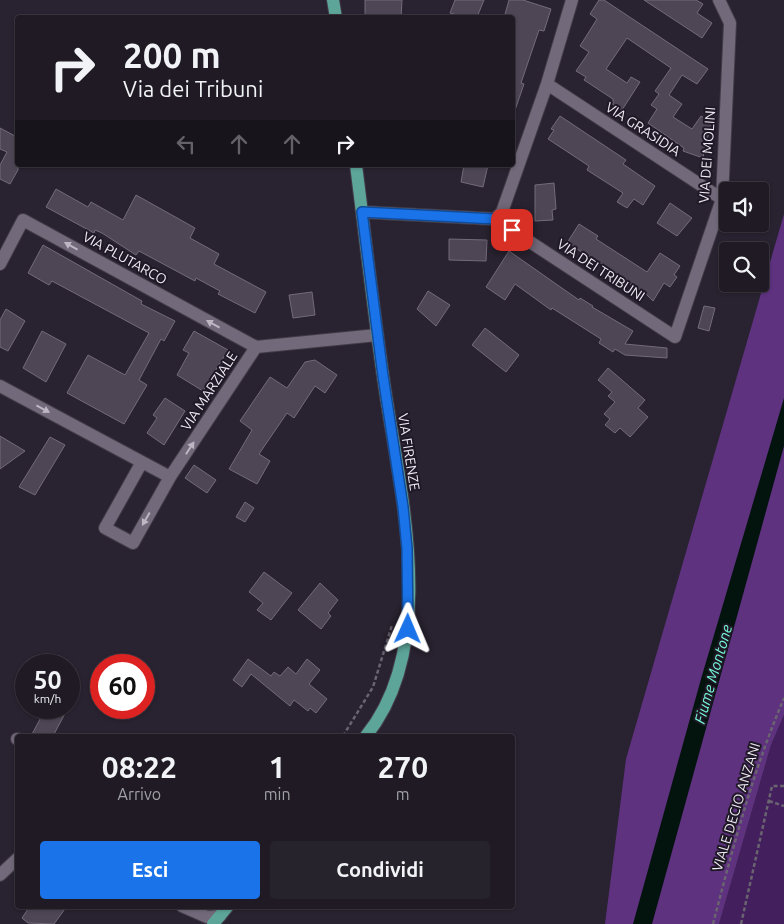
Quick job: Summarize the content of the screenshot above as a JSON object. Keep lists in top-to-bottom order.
{
  "streets": {
    "main road": ["VIA FIRENZE"],
    "street": [
      "VIA GRASIDIA",
      "VIA DEI MOLINI",
      "VIA PLUTARCO",
      "VIA DEI TRIBUNI",
      "VIA MARZIALE"
    ],
    "path": ["VIALE DECIO ANZANI"]
  },
  "crossings": [
    ["VIA DEI MOLINI", "VIA DEI TRIBUNI"],
    ["VIA PLUTARCO", "VIA MARZIALE"],
    ["VIA MARZIALE", "VIA FIRENZE"]
  ],
  "one_way": ["VIA PLUTARCO"],
  "water": ["Fiume Montone"],
  "page": {
    "turn": ["200 m", "Via dei Tribuni"],
    "speed": "50 km/h",
    "limit": "60",
    "eta": [
      "08:22",
      "Arrivo",
      "1",
      "min",
      "270",
      "m"
    ],
    "buttons": ["Esci", "Condividi"]
  }
}
